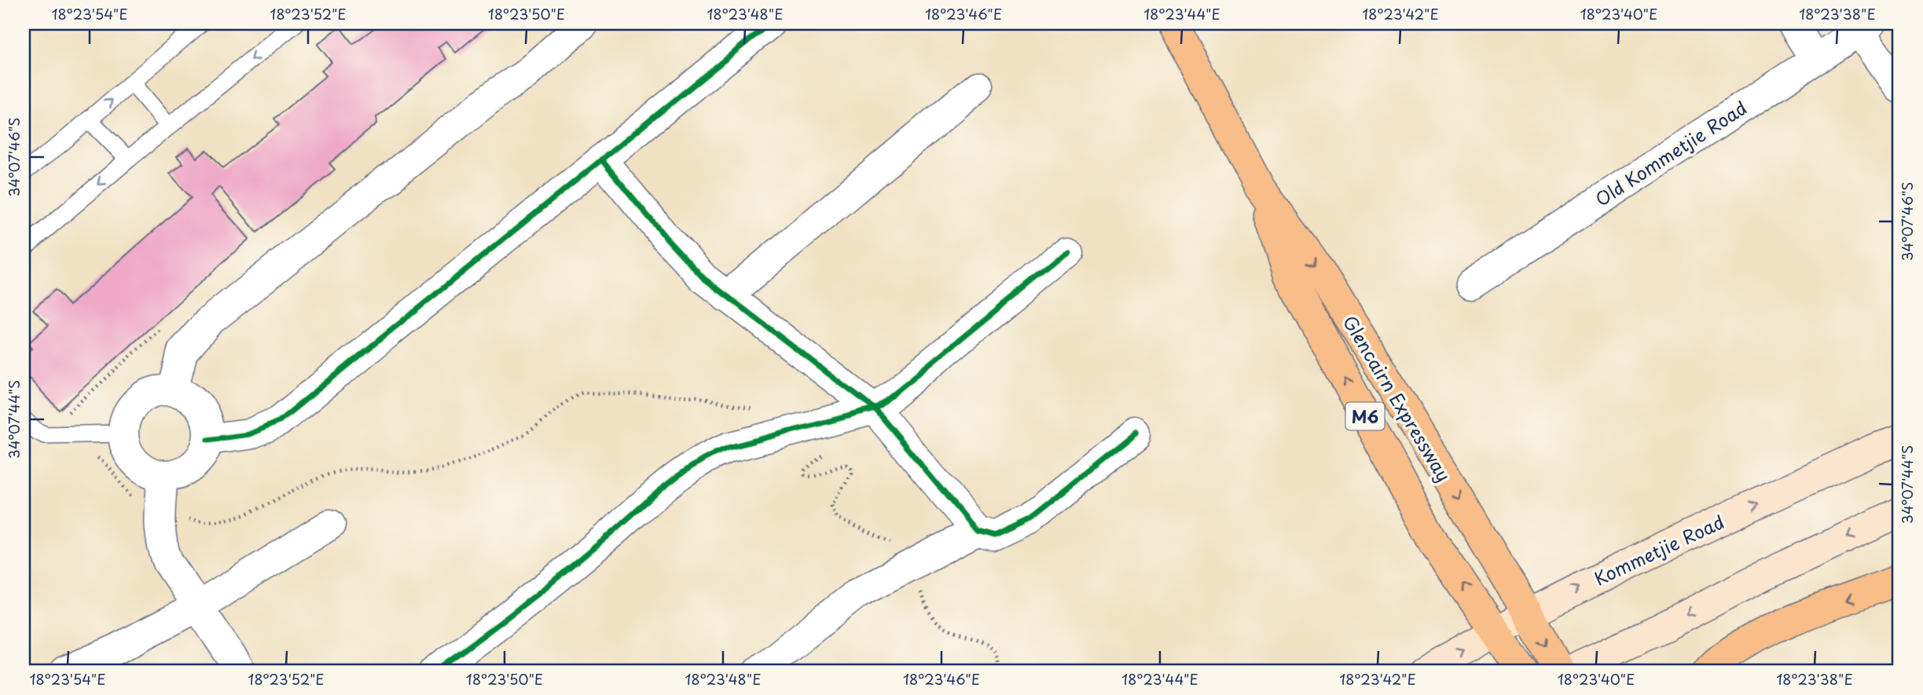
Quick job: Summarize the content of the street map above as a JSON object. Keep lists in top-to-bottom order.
{
  "streets": {
    "main road": ["Glencairn Expressway", "M6", "Kommetjie Road"],
    "street": ["Old Kommetjie Road"]
  },
  "crossings": [
    ["Glencairn Expressway", "M6"],
    ["Glencairn Expressway", "Kommetjie Road"],
    ["M6", "Kommetjie Road"]
  ],
  "coordinates": [
    "18°23'54\"E",
    "18°23'52\"E",
    "18°23'50\"E",
    "18°23'48\"E",
    "18°23'46\"E",
    "18°23'44\"E",
    "18°23'42\"E",
    "18°23'40\"E",
    "18°23'38\"E",
    "34°07'46\"S",
    "34°07'44\"S"
  ]
}
